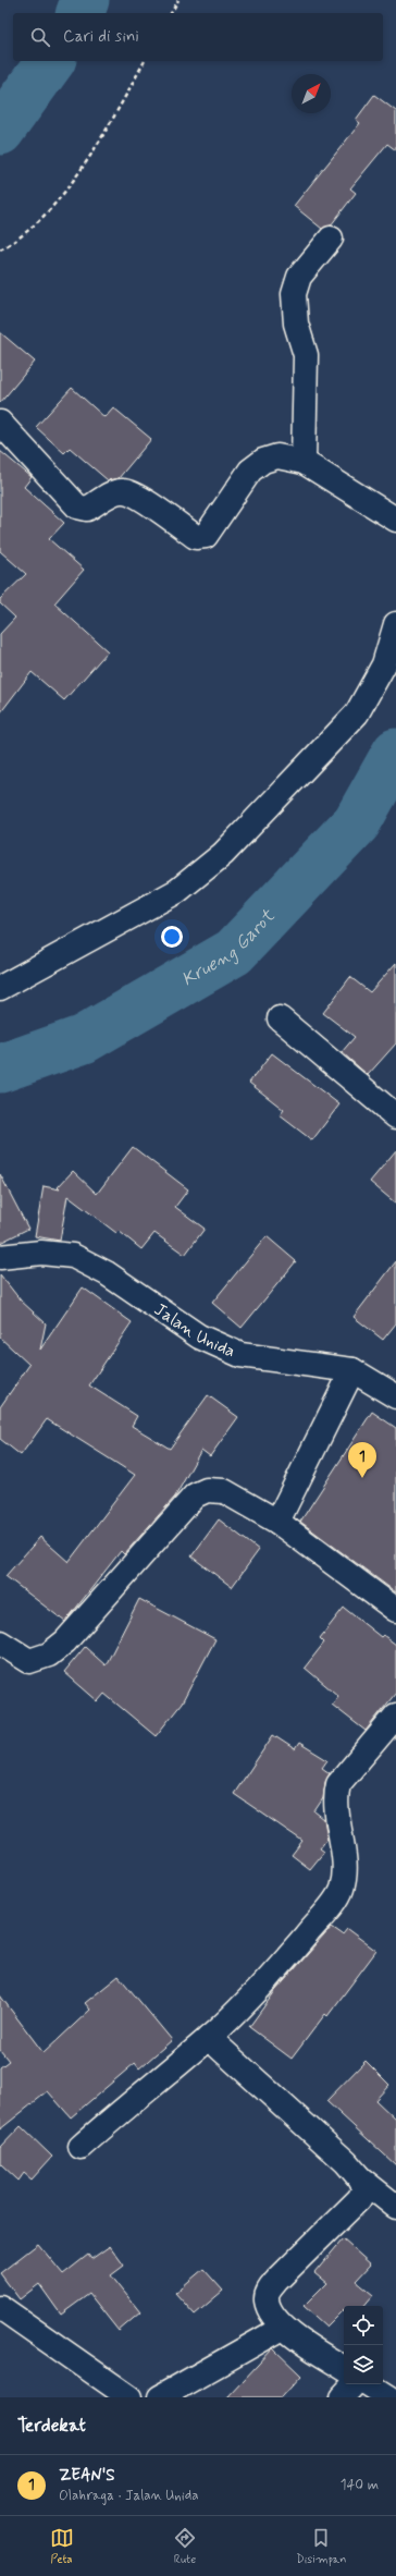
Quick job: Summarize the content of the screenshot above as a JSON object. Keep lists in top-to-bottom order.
{
  "streets": {
    "street": ["Jalan Unida"]
  },
  "water": ["Krueng Garot"],
  "north": "top right",
  "page": {
    "search": "Cari di sini",
    "pins": "1",
    "heading": "Terdekat",
    "list": [
      {
        "mark": "1",
        "name": "ZEAN'S",
        "note": "Olahraga · Jalan Unida",
        "value": "140 m"
      }
    ],
    "nav": ["Peta", "Rute", "Disimpan"]
  }
}
